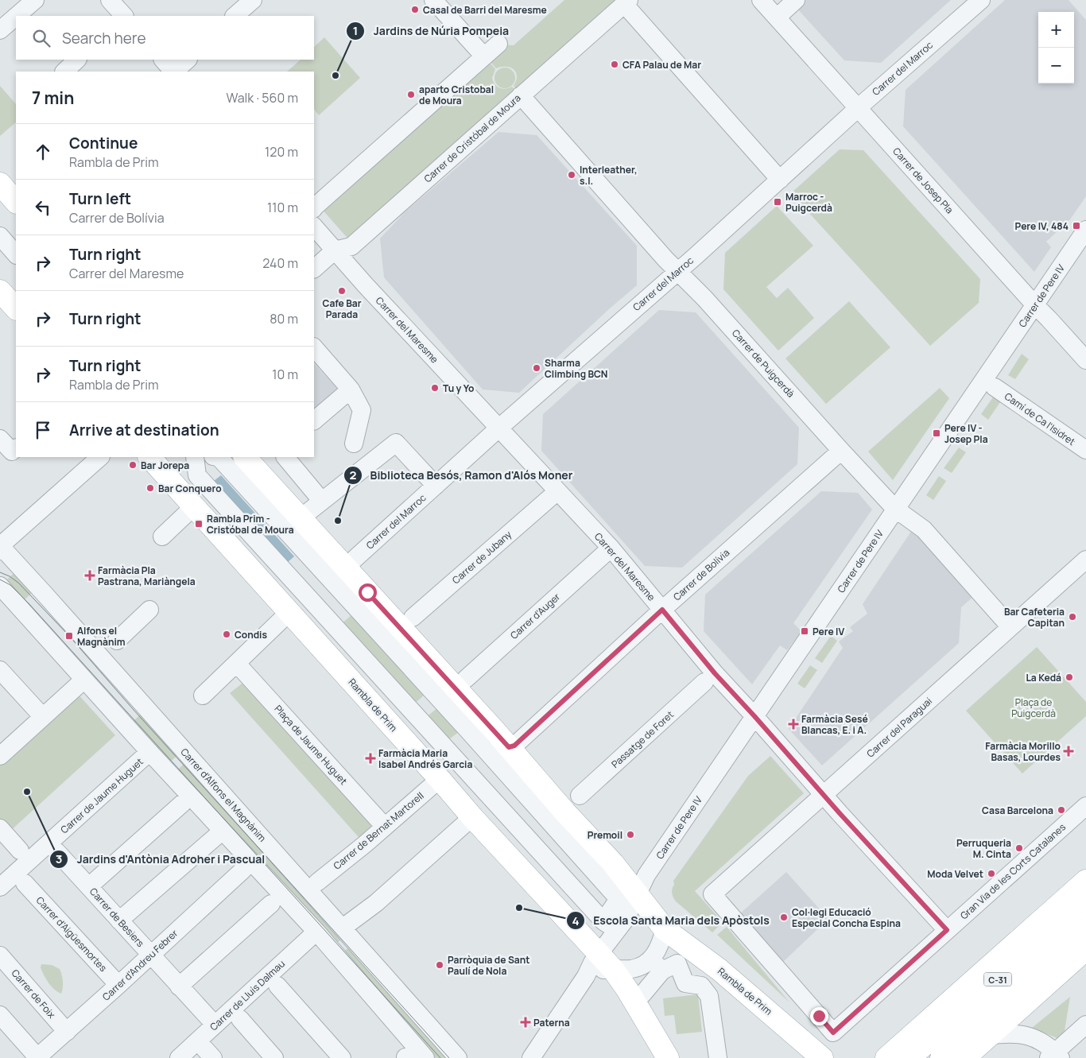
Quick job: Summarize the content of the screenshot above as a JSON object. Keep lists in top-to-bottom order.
{
  "streets": {
    "main road": ["Rambla de Prim", "C-31"],
    "street": [
      "Carrer del Marroc",
      "Carrer de Cristóbal de Moura",
      "Carrer de Josep Pla",
      "Carrer de Pere IV",
      "Carrer del Maresme",
      "Carrer de Puigcerdà",
      "Camí de Ca l'Isidret",
      "Carrer de Jubany",
      "Carrer de Bolívia",
      "Carrer d'Auger",
      "Carrer del Paraguai",
      "Passatge de Foret",
      "Plaça de Jaume Huguet",
      "Carrer d'Alfons el Magnànim",
      "Carrer de Jaume Huguet",
      "Carrer de Bernat Martorell",
      "Gran Via de les Corts Catalanes",
      "Carrer de Besiers",
      "Carrer d'Aigüesmortes",
      "Carrer d'Andreu Febrer",
      "Carrer de Foix",
      "Carrer de Lluís Dalmau"
    ]
  },
  "crossings": [
    ["Carrer del Marroc", "Carrer de Josep Pla"],
    ["Carrer del Marroc", "Carrer del Maresme"],
    ["Carrer del Marroc", "Carrer de Puigcerdà"],
    ["Carrer del Marroc", "Rambla de Prim"],
    ["Carrer de Cristóbal de Moura", "Carrer del Maresme"],
    ["Carrer de Cristóbal de Moura", "Carrer de Puigcerdà"],
    ["Carrer de Josep Pla", "Carrer de Pere IV"],
    ["Carrer de Pere IV", "Carrer del Maresme"],
    ["Carrer de Pere IV", "Carrer de Puigcerdà"],
    ["Carrer de Pere IV", "Rambla de Prim"],
    ["Carrer del Maresme", "Carrer de Bolívia"],
    ["Carrer del Maresme", "Carrer del Paraguai"],
    ["Carrer del Maresme", "Gran Via de les Corts Catalanes"],
    ["Carrer de Puigcerdà", "Carrer de Bolívia"],
    ["Carrer de Puigcerdà", "Carrer del Paraguai"],
    ["Carrer de Bolívia", "Rambla de Prim"],
    ["Rambla de Prim", "Carrer de Bernat Martorell"],
    ["Carrer del Paraguai", "Gran Via de les Corts Catalanes"],
    ["Plaça de Jaume Huguet", "Carrer de Bernat Martorell"],
    ["Carrer de Besiers", "Carrer d'Andreu Febrer"],
    ["Carrer d'Aigüesmortes", "Carrer d'Andreu Febrer"],
    ["Carrer d'Andreu Febrer", "Carrer de Foix"]
  ],
  "parks": ["Plaça de Puigcerdà"],
  "places": {
    "other": [
      "Casal de Barri del Maresme",
      "CFA Palau de Mar",
      "Jardins de Núria Pompeia",
      "aparto Cristobal de Moura",
      "Interleather, s.l.",
      "Cafe Bar Parada",
      "Sharma Climbing BCN",
      "Tu y Yo",
      "Bar Jorepa",
      "Bar Conquero",
      "Biblioteca Besós, Ramon d'Alós Moner",
      "Bar Cafeteria Capitan",
      "Condis",
      "La Kedá",
      "Jardins d'Antònia Adroher i Pascual",
      "Casa Barcelona",
      "Premoil",
      "Perruqueria M. Cinta",
      "Moda Velvet",
      "Escola Santa Maria dels Apòstols",
      "Col·legi Educació Especial Concha Espina",
      "Parròquia de Sant Paulí de Nola"
    ],
    "transit": [
      "Marroc - Puigcerdà",
      "Pere IV, 484",
      "Pere IV - Josep Pla",
      "Rambla Prim - Cristóbal de Moura",
      "Pere IV",
      "Alfons el Magnànim"
    ],
    "health": [
      "Farmàcia Pla Pastrana, Mariàngela",
      "Farmàcia Sesé Blancas, E. i A.",
      "Farmàcia Morillo Basas, Lourdes",
      "Farmàcia Maria Isabel Andrés Garcia",
      "Paterna"
    ]
  },
  "page": {
    "map_buttons": ["+", "−"],
    "search": "Search here",
    "heading": ["7 min", "Walk · 560 m"],
    "list": [
      ["Continue", "Rambla de Prim", "120 m"],
      ["Turn left", "Carrer de Bolívia", "110 m"],
      ["Turn right", "Carrer del Maresme", "240 m"],
      ["Turn right", "80 m"],
      ["Turn right", "Rambla de Prim", "10 m"],
      "Arrive at destination"
    ]
  }
}
